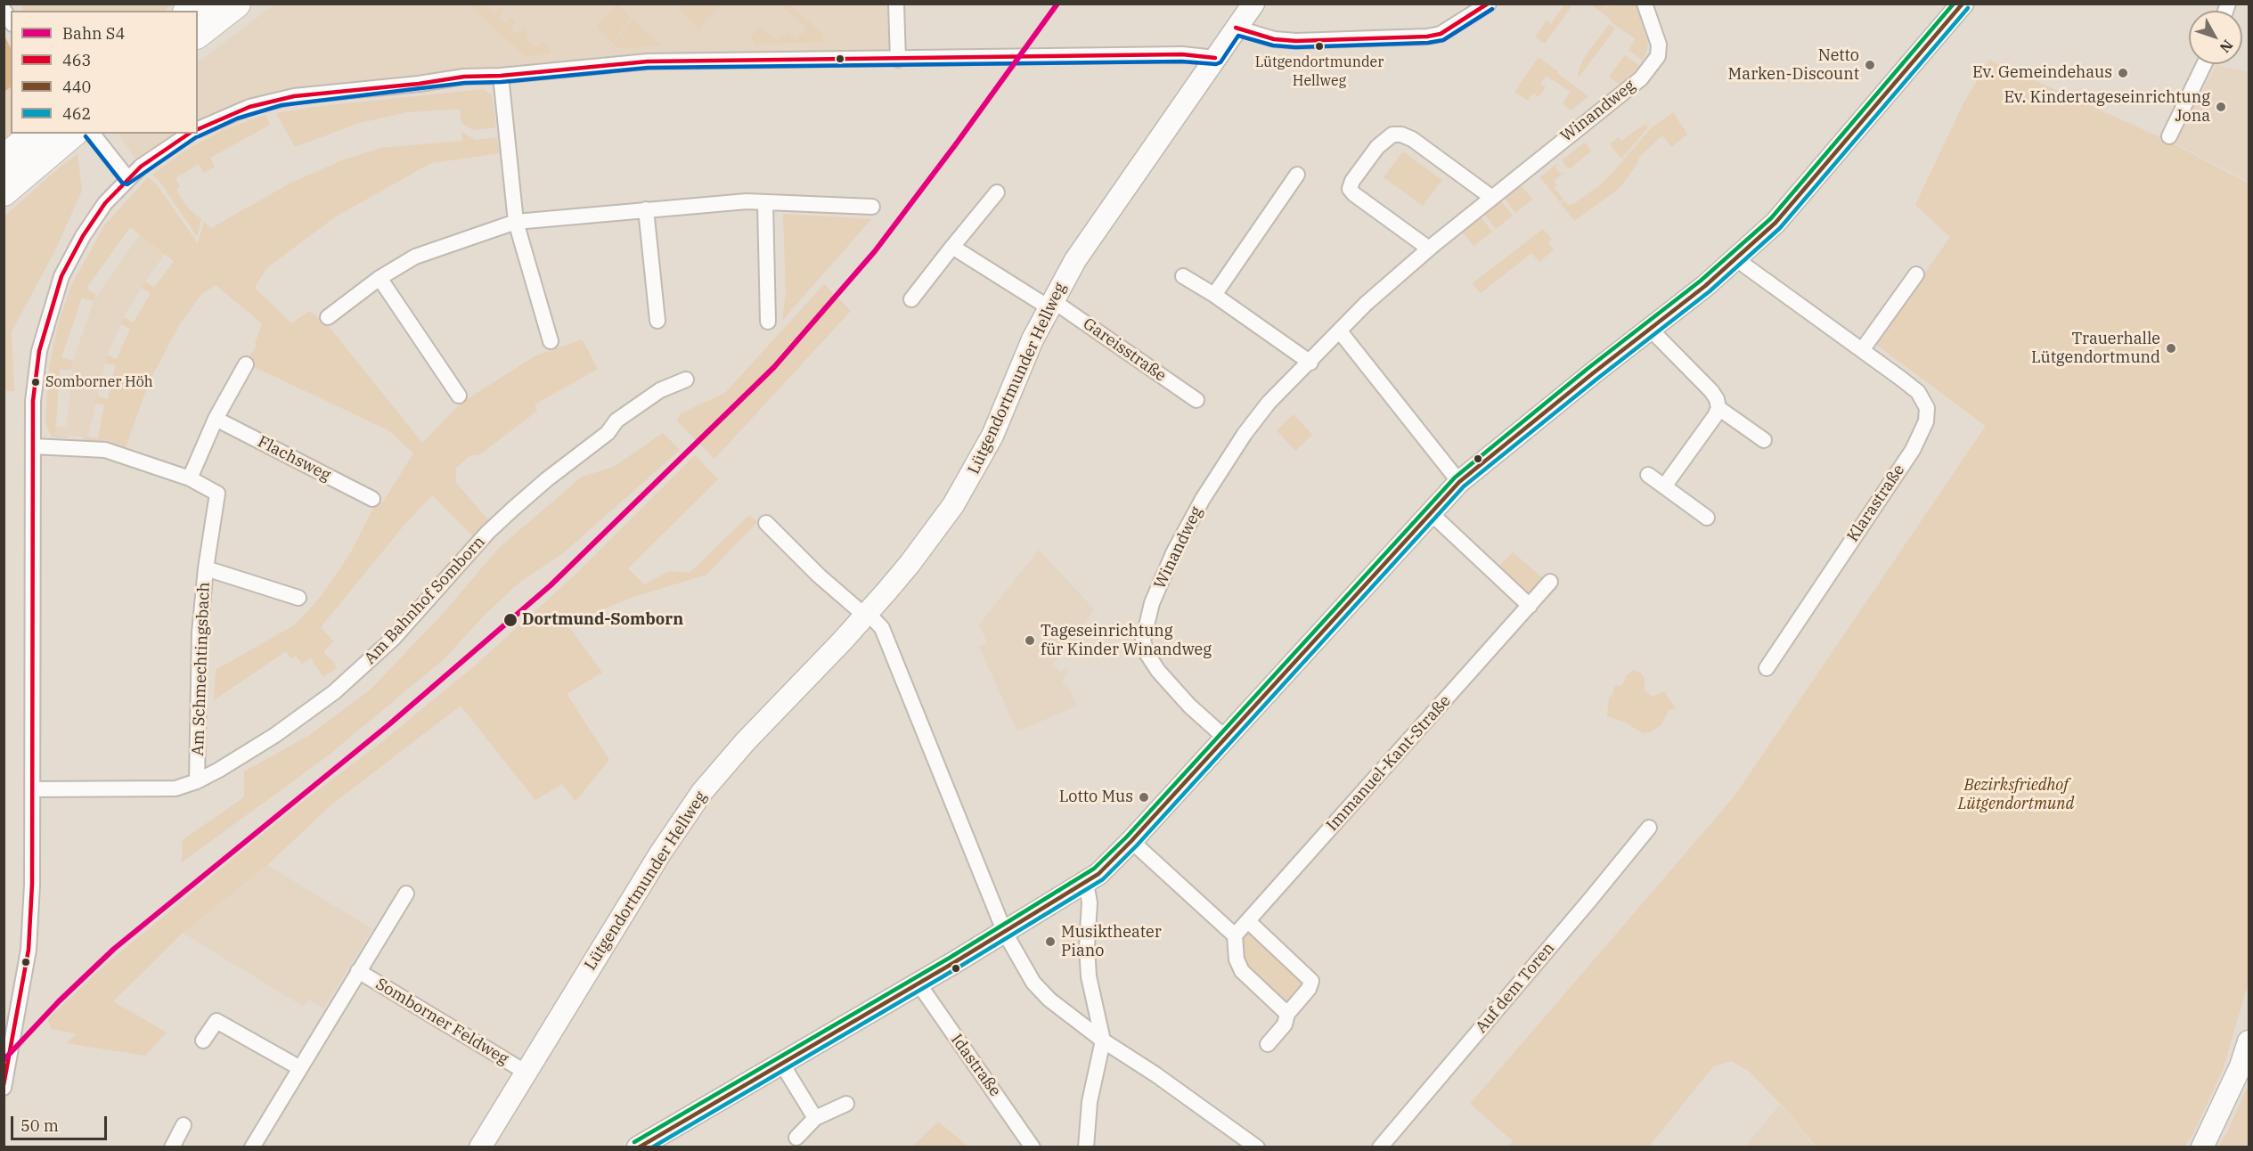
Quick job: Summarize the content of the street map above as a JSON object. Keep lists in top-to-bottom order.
{
  "streets": {
    "street": [
      "Winandweg",
      "Gareisstraße",
      "Lütgendortmunder Hellweg",
      "Flachsweg",
      "Klarastraße",
      "Am Bahnhof Somborn",
      "Am Schmechtingsbach",
      "Immanuel-Kant-Straße",
      "Auf dem Toren",
      "Somborner Feldweg",
      "Idastraße"
    ]
  },
  "crossings": [
    ["Gareisstraße", "Lütgendortmunder Hellweg"],
    ["Lütgendortmunder Hellweg", "Somborner Feldweg"],
    ["Am Bahnhof Somborn", "Am Schmechtingsbach"]
  ],
  "parks": ["Bezirksfriedhof Lütgendortmund"],
  "places": [
    "Lütgendortmunder Hellweg",
    "Netto Marken-Discount",
    "Ev. Gemeindehaus",
    "Ev. Kindertageseinrichtung Jona",
    "Trauerhalle Lütgendortmund",
    "Somborner Höh",
    "Dortmund-Somborn",
    "Tageseinrichtung für Kinder Winandweg",
    "Lotto Mus",
    "Musiktheater Piano"
  ],
  "lines": [
    "rail line S4",
    "transit line 463",
    "transit line 440",
    "transit line 462"
  ],
  "legend": [
    "Bahn S4",
    "463",
    "440",
    "462"
  ],
  "scale_bar": "50 m",
  "north": "bottom right"
}
